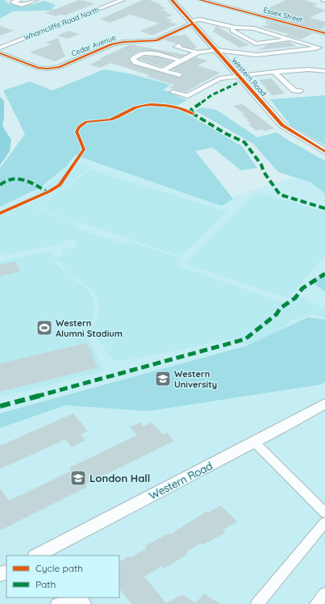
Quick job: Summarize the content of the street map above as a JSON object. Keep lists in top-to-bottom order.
{
  "streets": {
    "main road": ["Western Road"],
    "street": ["Essex Street", "Wharncliffe Road North", "Cedar Avenue"]
  },
  "crossings": [
    ["Cedar Avenue", "Western Road"]
  ],
  "places": {
    "sports": ["Western Alumni Stadium"],
    "school or university": ["Western University", "London Hall"]
  },
  "legend": ["Cycle path", "Path"]
}
